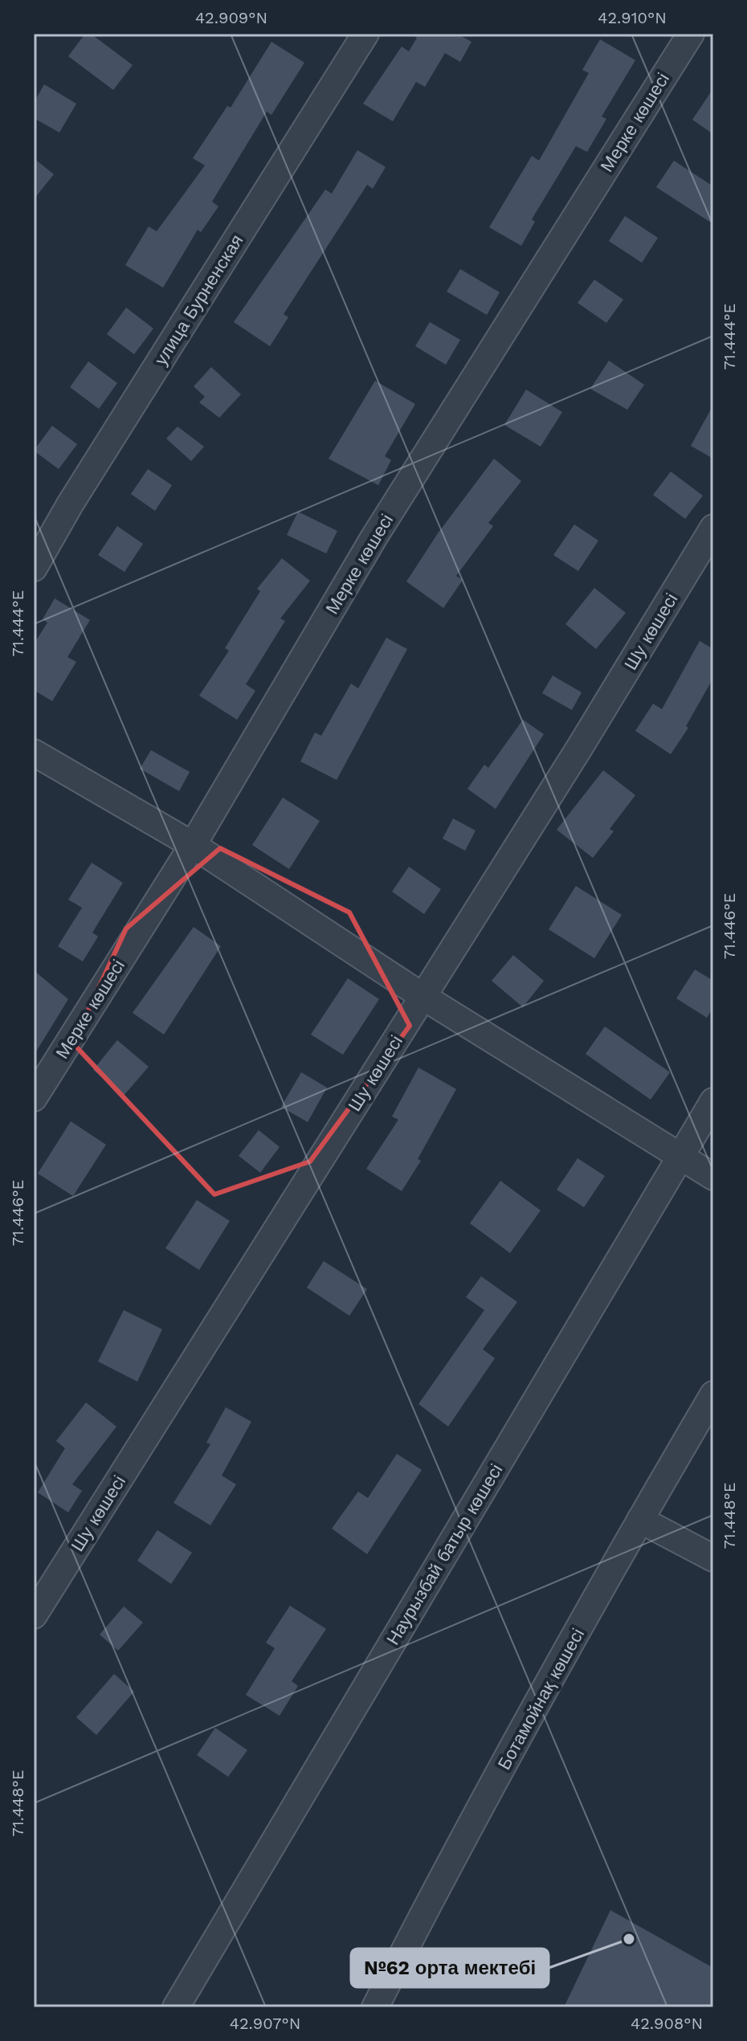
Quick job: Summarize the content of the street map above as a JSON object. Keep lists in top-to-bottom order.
{
  "streets": {
    "street": [
      "Мерке көшесі",
      "улица Бурненская",
      "Шу көшесі",
      "Наурызбай батыр көшесі",
      "Ботамойнақ көшесі"
    ]
  },
  "places": ["№62 орта мектебі"],
  "coordinates": [
    "42.909°N",
    "42.910°N",
    "71.444°E",
    "71.446°E",
    "71.448°E",
    "42.907°N",
    "42.908°N"
  ]
}
